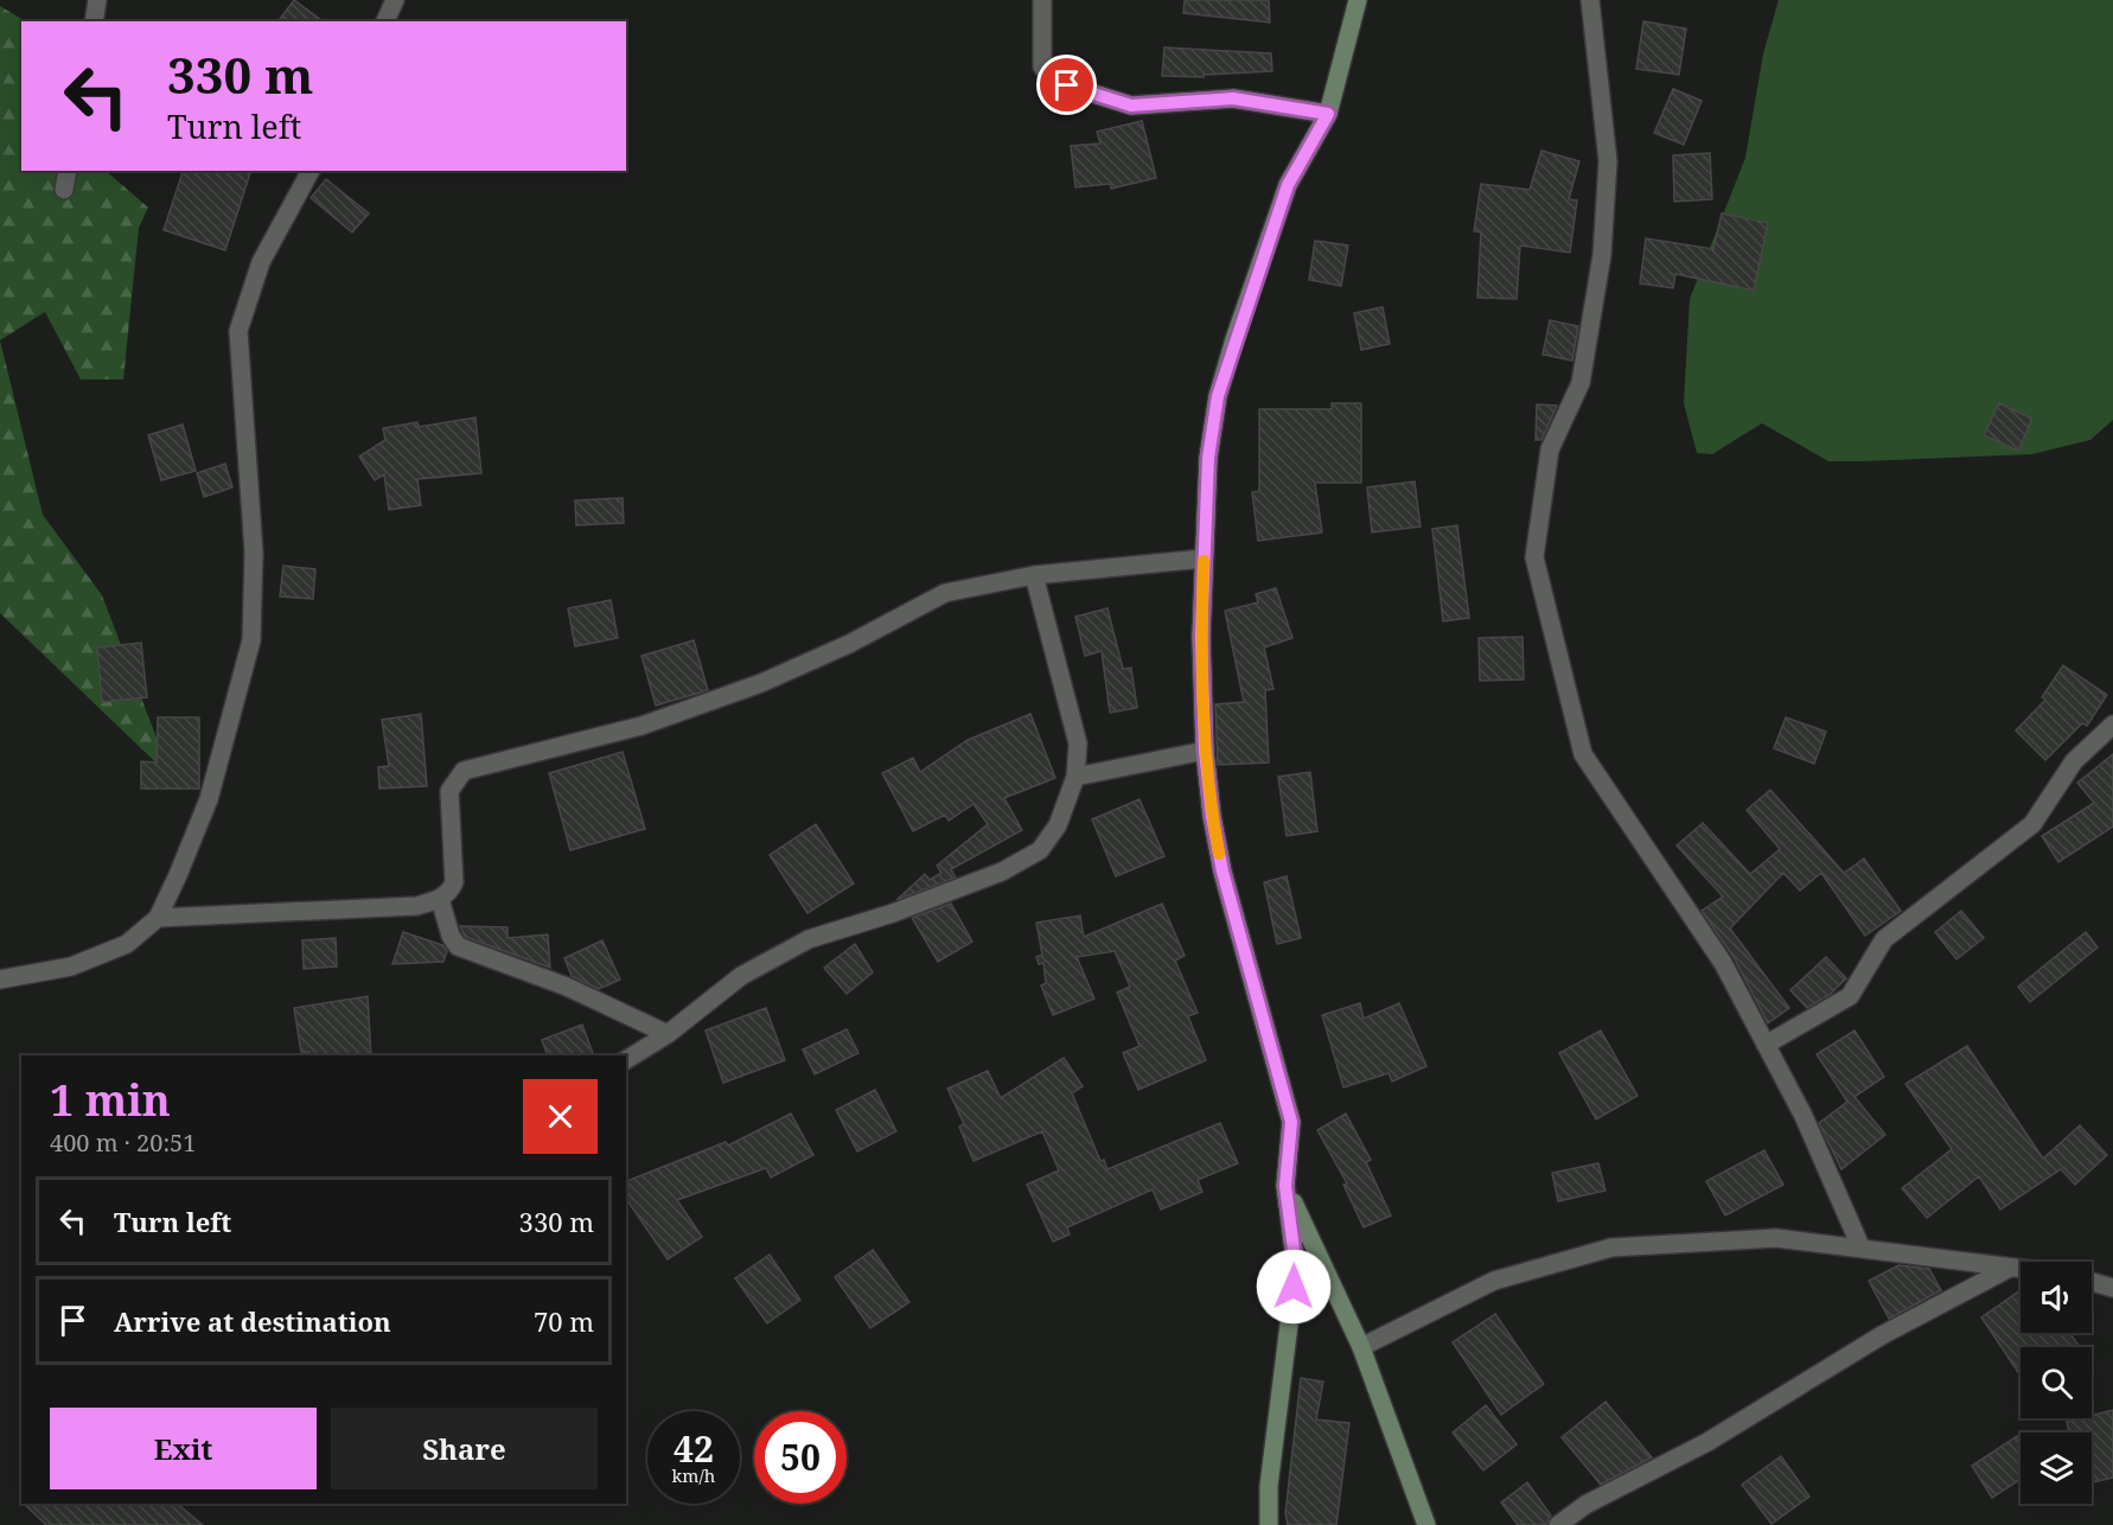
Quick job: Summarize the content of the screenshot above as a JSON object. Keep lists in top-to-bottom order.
{
  "page": {
    "turn": ["330 m", "Turn left"],
    "heading": ["1 min", "400 m · 20:51"],
    "list": [
      {
        "name": "Turn left",
        "value": "330 m"
      },
      {
        "name": "Arrive at destination",
        "value": "70 m"
      }
    ],
    "buttons": ["Exit", "Share"],
    "speed": "42 km/h",
    "limit": "50"
  }
}
